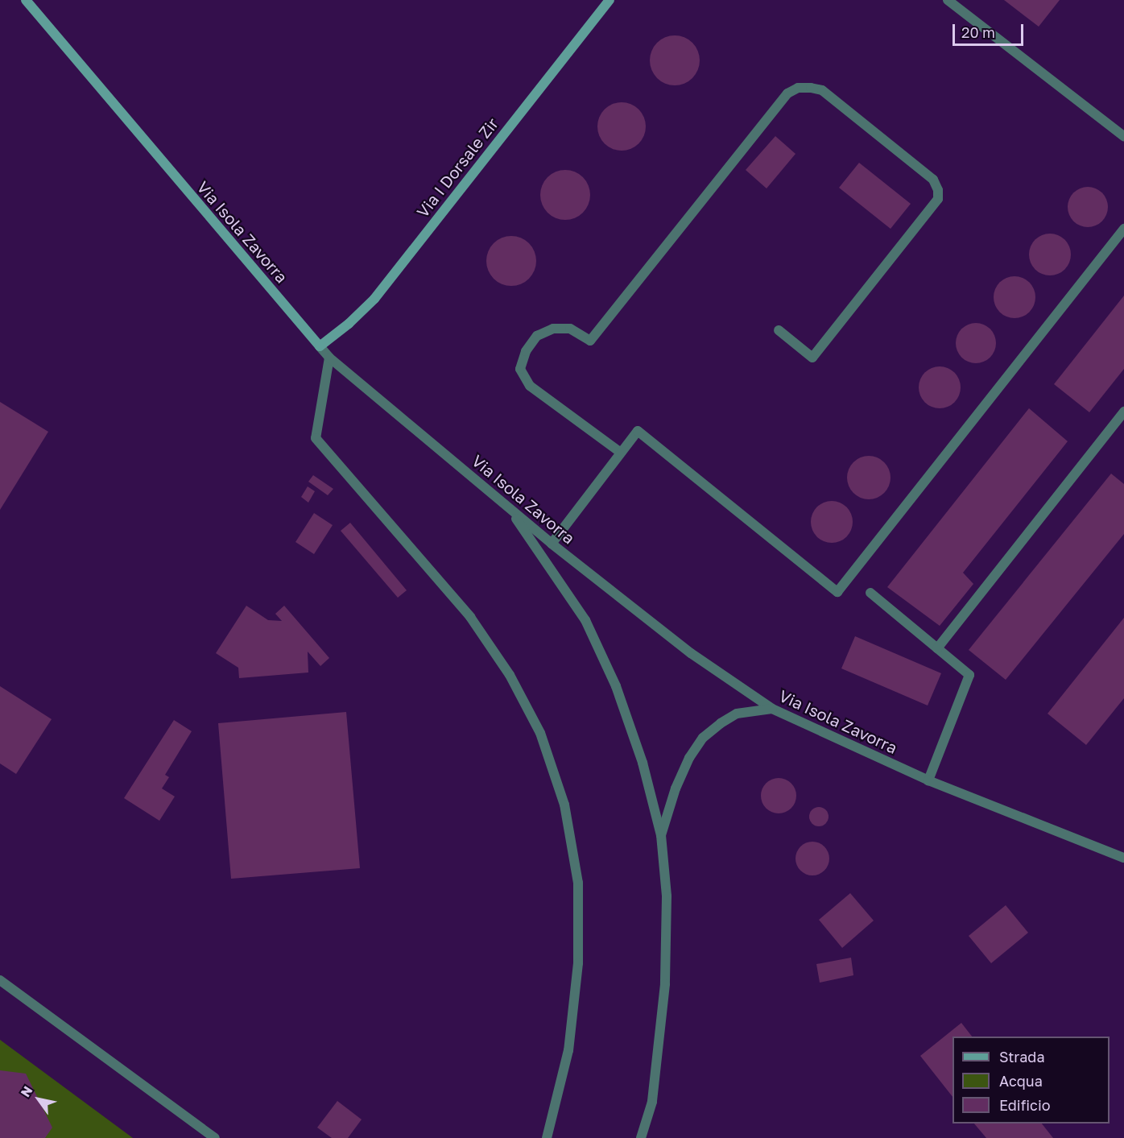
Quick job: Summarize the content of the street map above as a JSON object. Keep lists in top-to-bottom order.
{
  "streets": {
    "main road": ["Via I Dorsale Zir", "Via Isola Zavorra"]
  },
  "crossings": [
    ["Via I Dorsale Zir", "Via Isola Zavorra"]
  ],
  "legend": ["Strada", "Acqua", "Edificio"],
  "scale_bar": "20 m",
  "north": "top left"
}
